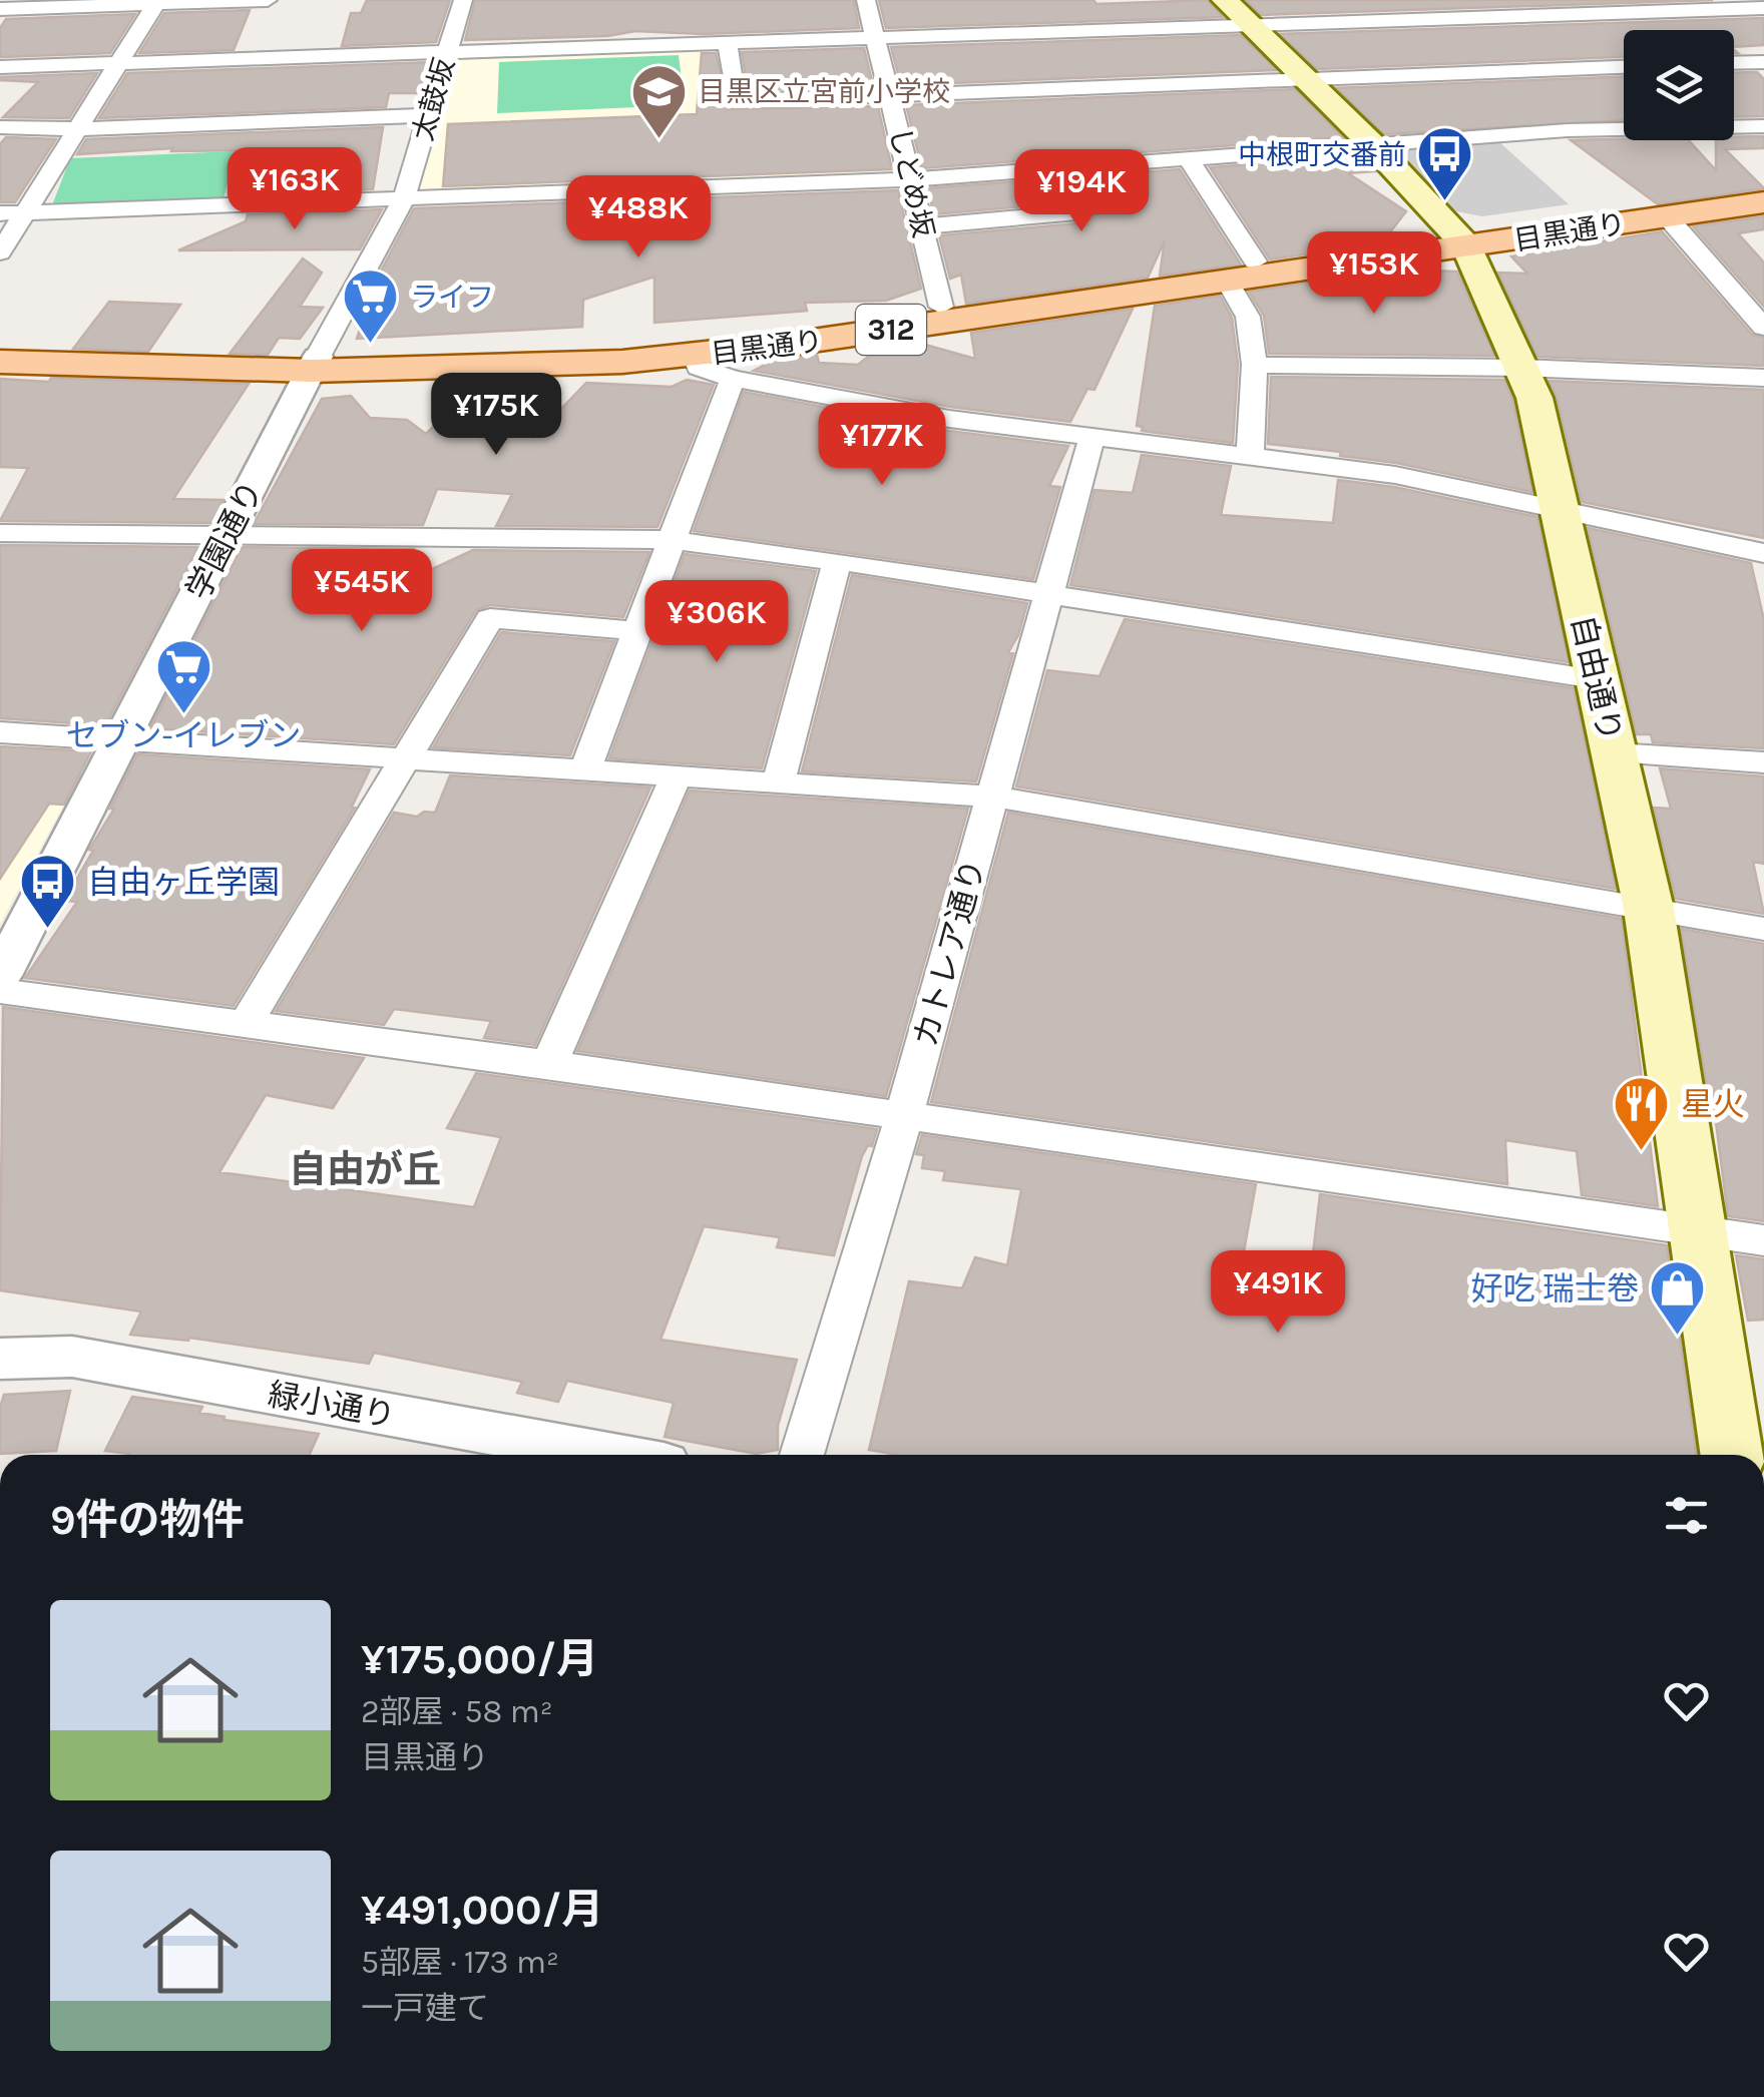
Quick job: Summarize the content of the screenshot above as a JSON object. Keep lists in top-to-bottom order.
{
  "streets": {
    "main road": ["目黒通り", "312", "自由通り"],
    "street": [
      "太鼓坂",
      "しどめ坂",
      "学園通り",
      "カトレア通り",
      "緑小通り"
    ]
  },
  "crossings": [
    ["太鼓坂", "目黒通り"],
    ["太鼓坂", "学園通り"],
    ["しどめ坂", "目黒通り"],
    ["目黒通り", "学園通り"],
    ["目黒通り", "自由通り"]
  ],
  "districts": ["自由が丘"],
  "places": {
    "school or university": ["目黒区立宮前小学校"],
    "bus stop": ["中根町交番前", "自由ヶ丘学園"],
    "supermarket": ["ライフ", "セブン-イレブン"],
    "restaurant": ["星火"],
    "shop": ["好吃 瑞士卷"]
  },
  "page": {
    "price": [
      "¥163K",
      "¥194K",
      "¥488K",
      "¥153K",
      "¥175K",
      "¥177K",
      "¥545K",
      "¥306K",
      "¥491K"
    ],
    "heading": "9件の物件",
    "list": [
      {
        "name": "¥175,000/月",
        "note": "2部屋 · 58 m² · 目黒通り"
      },
      {
        "name": "¥491,000/月",
        "note": "5部屋 · 173 m² · 一戸建て"
      }
    ]
  }
}
